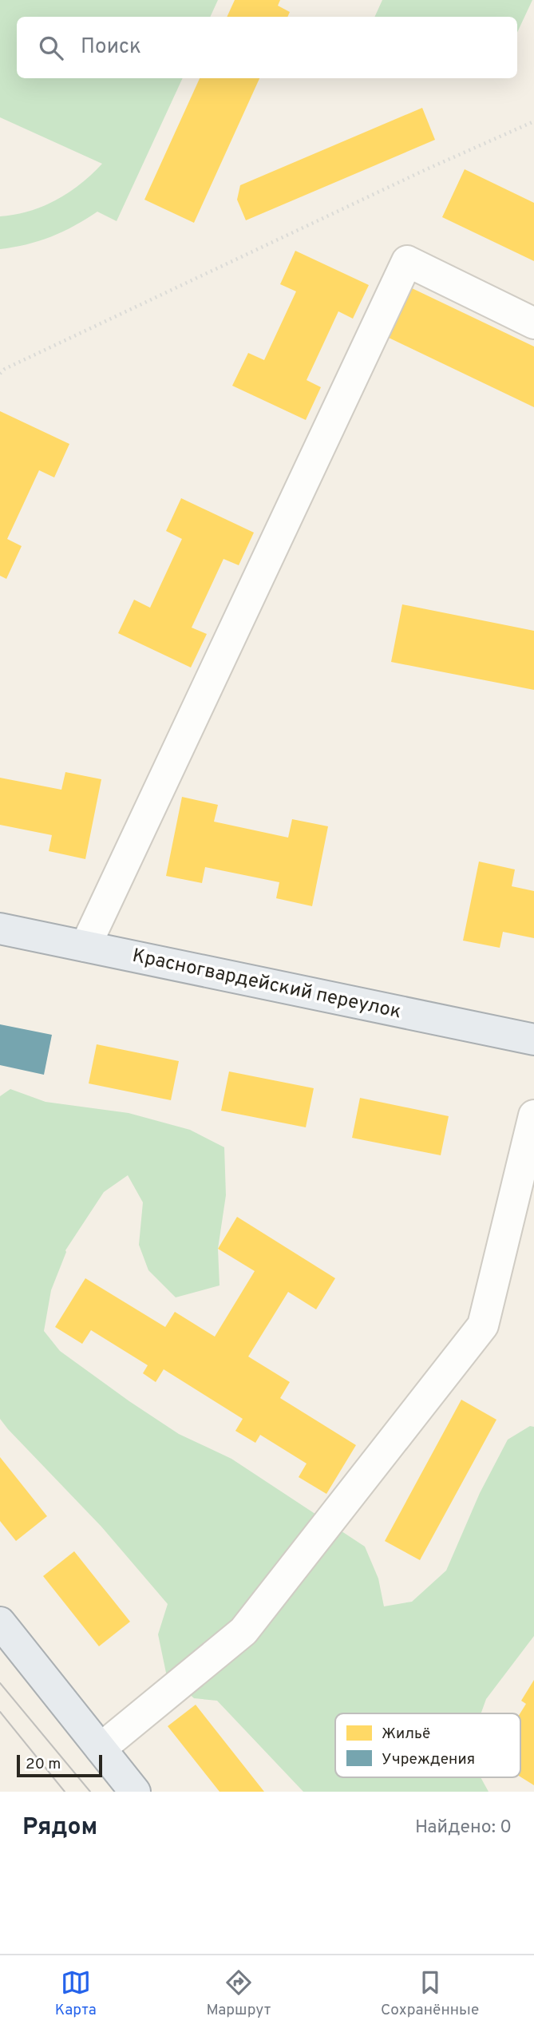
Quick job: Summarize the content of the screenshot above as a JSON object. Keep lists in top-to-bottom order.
{
  "streets": {
    "main road": ["Красногвардейский переулок"]
  },
  "legend": ["Жильё", "Учреждения"],
  "scale_bar": "20 m",
  "page": {
    "search": "Поиск",
    "scale": "20 m",
    "heading": ["Рядом", "Найдено: 0"],
    "nav": ["Карта", "Маршрут", "Сохранённые"]
  }
}
